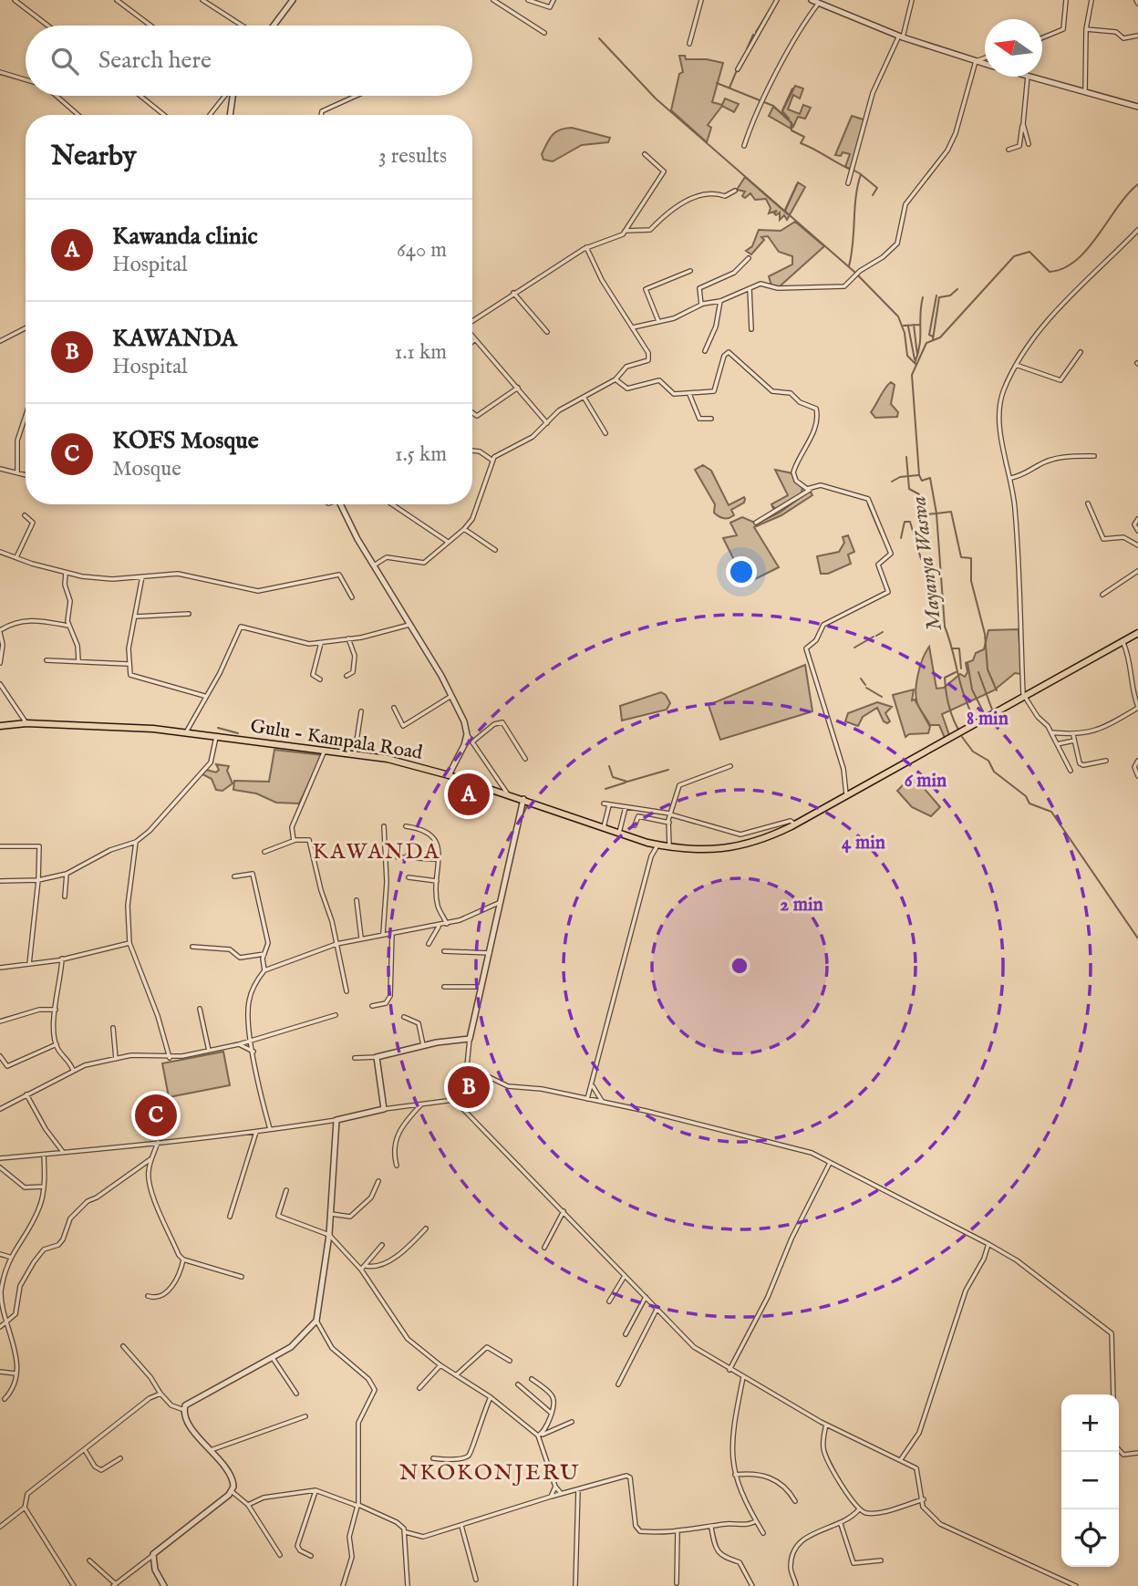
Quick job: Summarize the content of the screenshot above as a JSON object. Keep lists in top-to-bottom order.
{
  "streets": {
    "main road": ["Gulu - Kampala Road"]
  },
  "districts": ["KAWANDA", "NKOKONJERU"],
  "water": ["Mayanya Waswa"],
  "north": "left",
  "page": {
    "search": "Search here",
    "heading": ["Nearby", "3 results"],
    "list": [
      {
        "mark": "A",
        "name": "Kawanda clinic",
        "note": "Hospital",
        "value": "640 m"
      },
      {
        "mark": "B",
        "name": "KAWANDA",
        "note": "Hospital",
        "value": "1.1 km"
      },
      {
        "mark": "C",
        "name": "KOFS Mosque",
        "note": "Mosque",
        "value": "1.5 km"
      }
    ],
    "pins": ["A", "B", "C"],
    "map_buttons": ["+", "−"]
  },
  "rings": [
    "8 min",
    "6 min",
    "4 min",
    "2 min"
  ]
}
